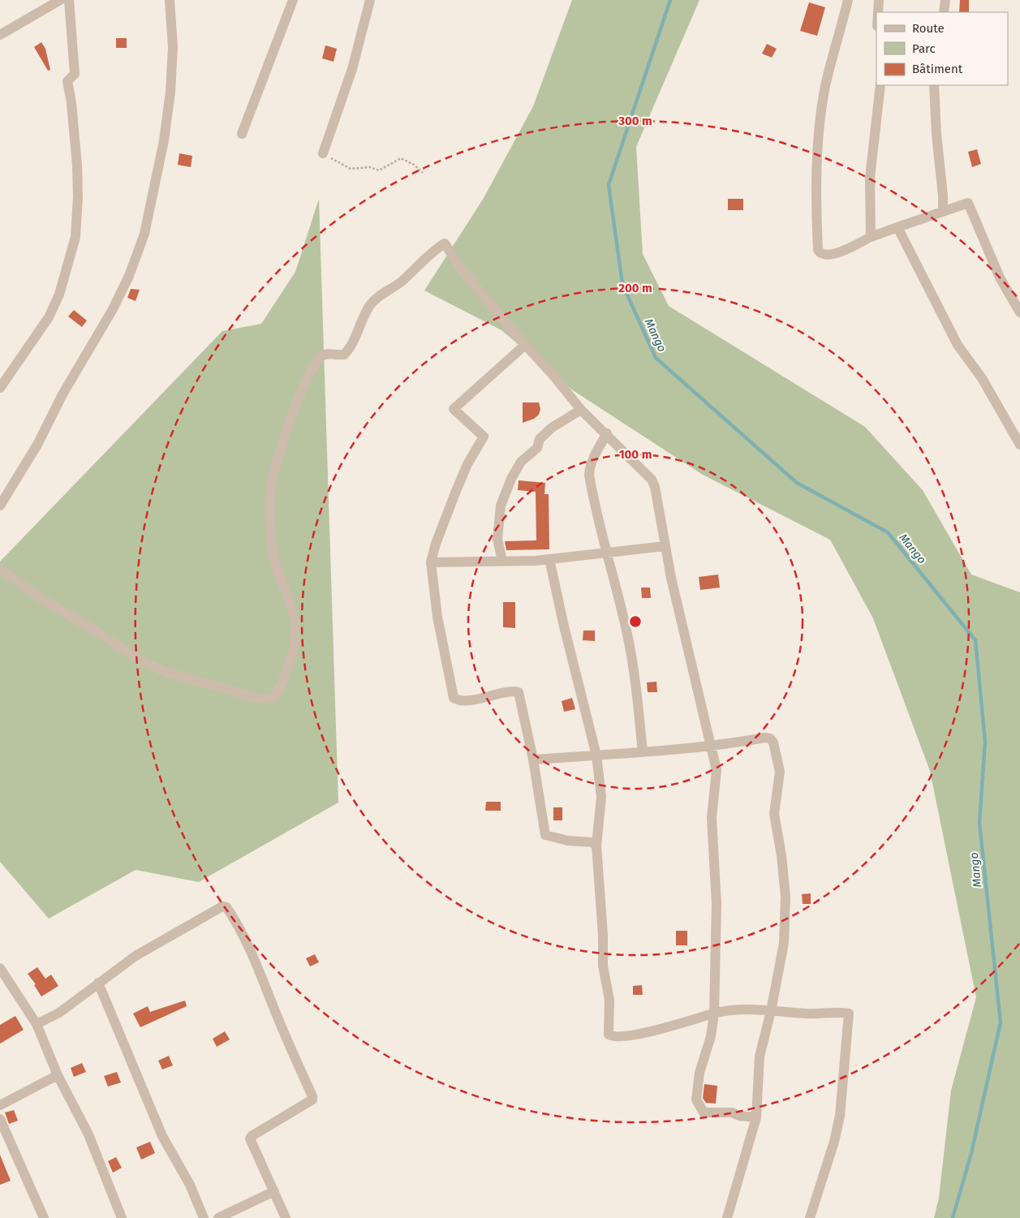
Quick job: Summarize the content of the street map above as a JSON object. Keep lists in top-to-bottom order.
{
  "water": ["Mango"],
  "legend": ["Route", "Parc", "Bâtiment"],
  "rings": ["300 m", "200 m", "100 m"]
}
